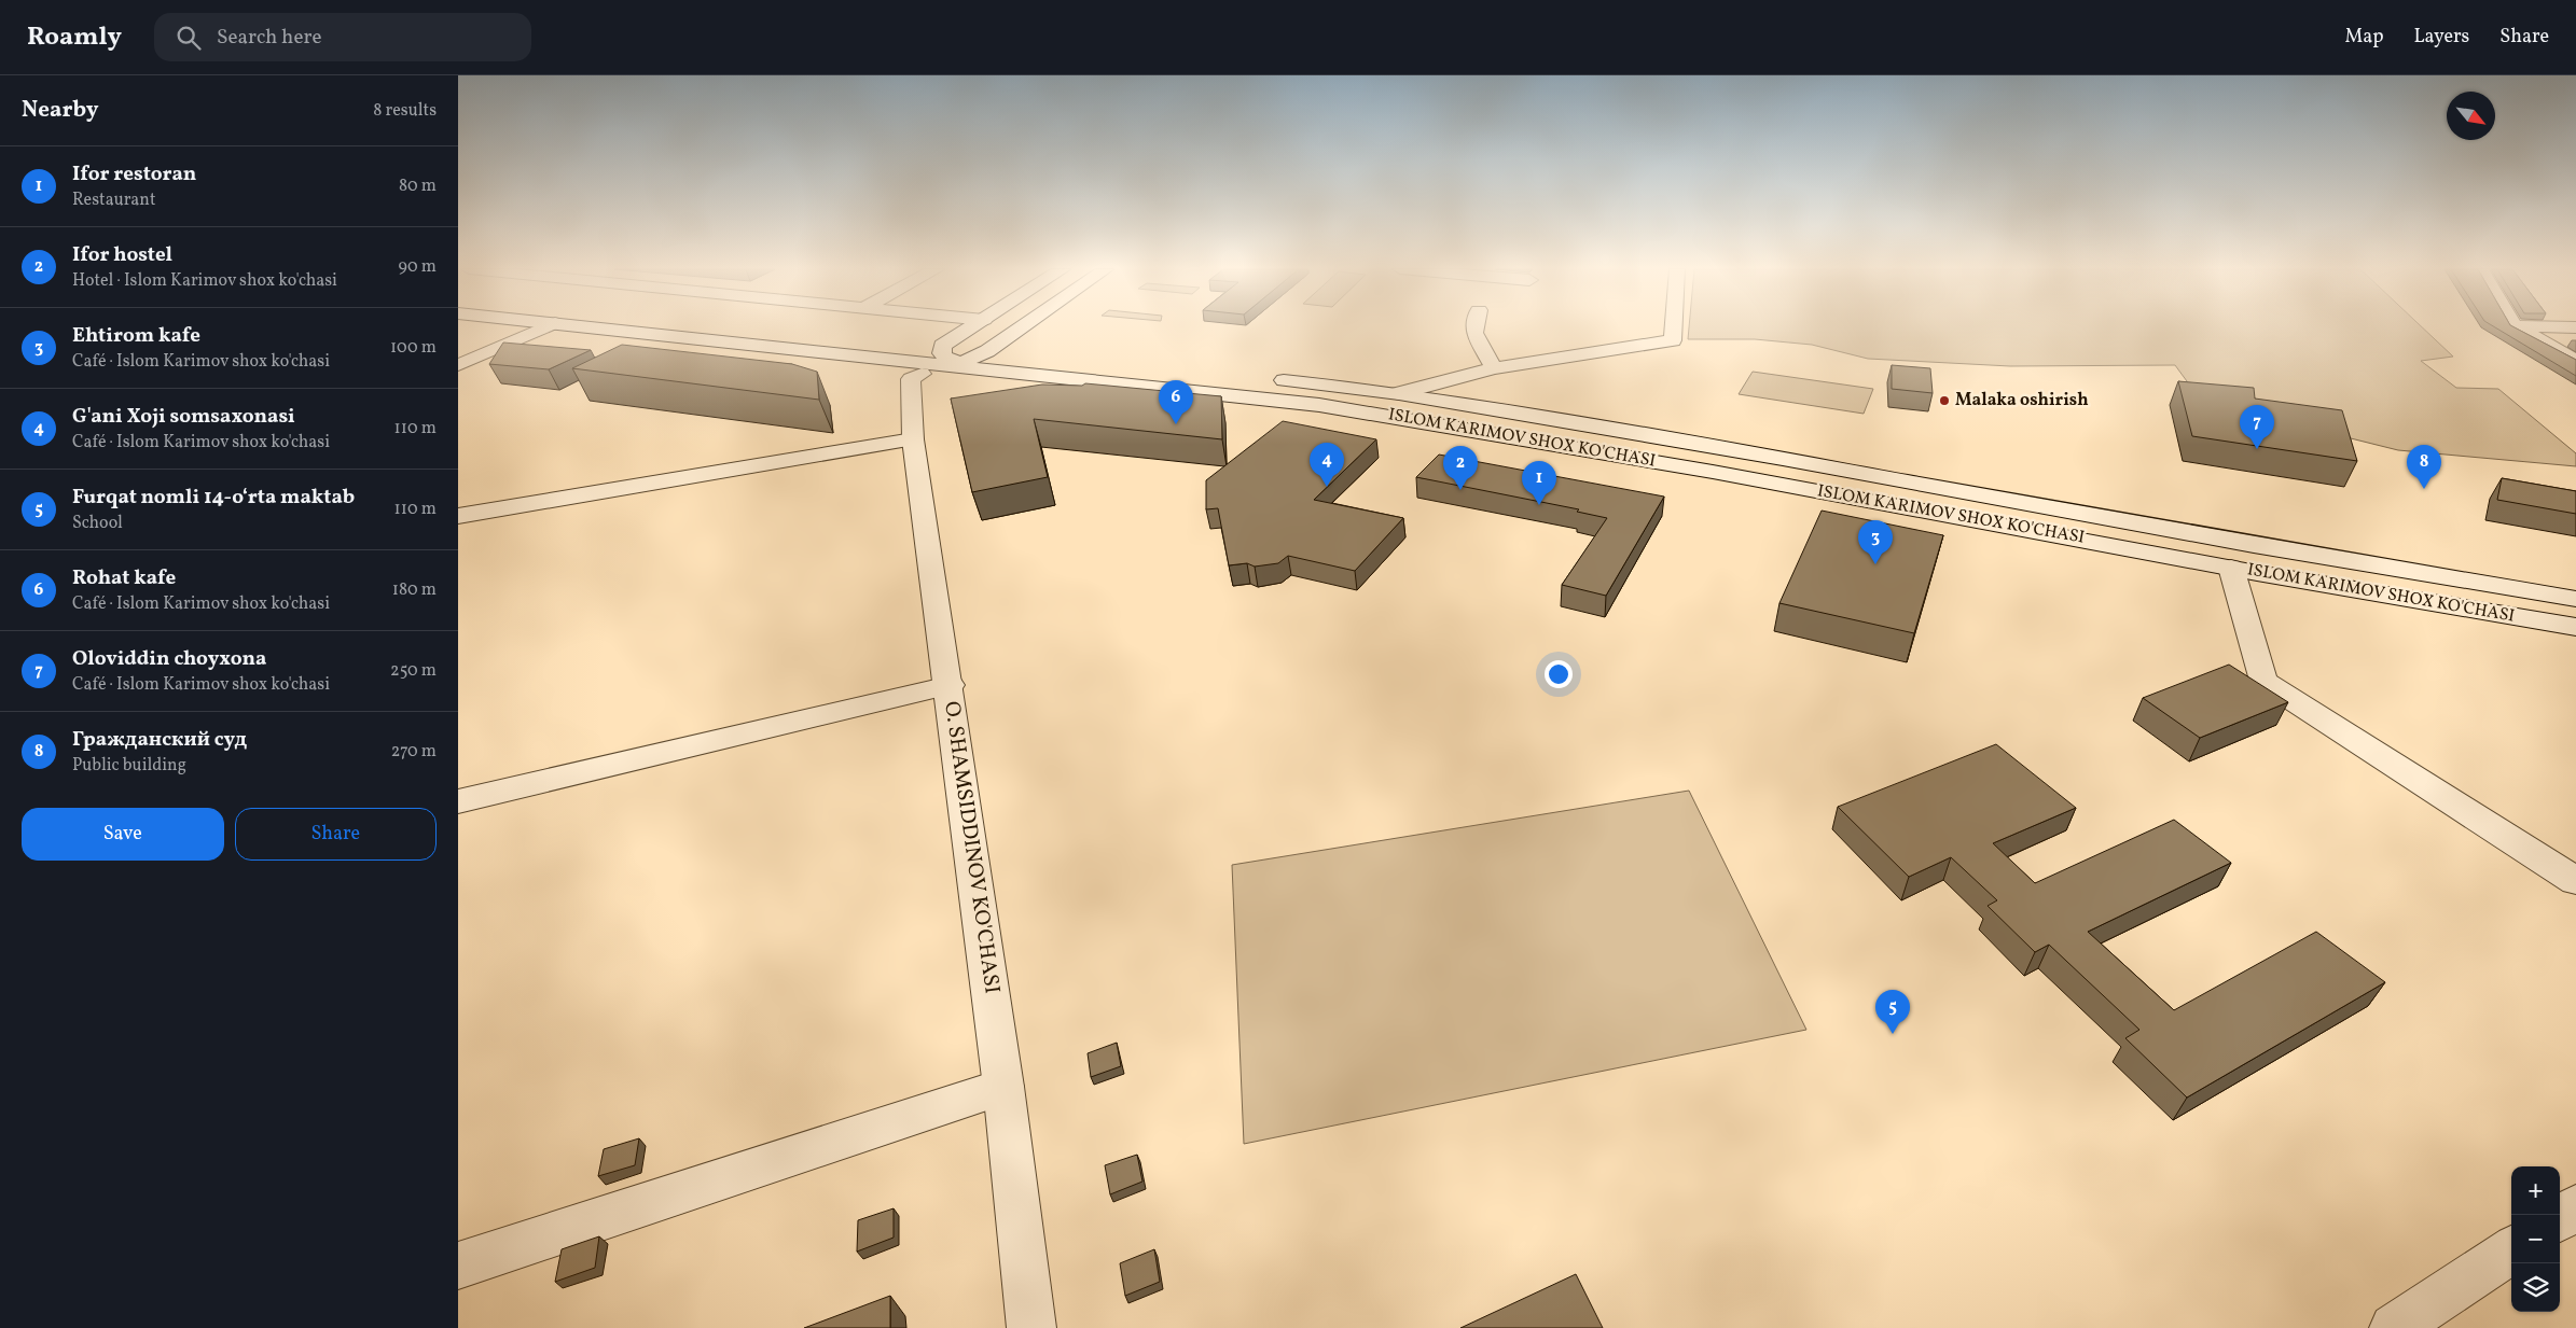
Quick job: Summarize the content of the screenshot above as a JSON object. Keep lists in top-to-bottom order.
{
  "streets": {
    "main road": ["ISLOM KARIMOV SHOX KO'CHASI", "O. SHAMSIDDINOV KO'CHASI"]
  },
  "crossings": [
    ["ISLOM KARIMOV SHOX KO'CHASI", "O. SHAMSIDDINOV KO'CHASI"]
  ],
  "places": ["Malaka oshirish"],
  "north": "bottom right",
  "page": {
    "header": "Roamly",
    "search": "Search here",
    "nav": ["Map", "Layers", "Share"],
    "heading": ["Nearby", "8 results"],
    "list": [
      {
        "mark": "1",
        "name": "Ifor restoran",
        "note": "Restaurant",
        "value": "80 m"
      },
      {
        "mark": "2",
        "name": "Ifor hostel",
        "note": "Hotel · Islom Karimov shox ko'chasi",
        "value": "90 m"
      },
      {
        "mark": "3",
        "name": "Ehtirom kafe",
        "note": "Café · Islom Karimov shox ko'chasi",
        "value": "100 m"
      },
      {
        "mark": "4",
        "name": "G'ani Xoji somsaxonasi",
        "note": "Café · Islom Karimov shox ko'chasi",
        "value": "110 m"
      },
      {
        "mark": "5",
        "name": "Furqat nomli 14-oʻrta maktab",
        "note": "School",
        "value": "110 m"
      },
      {
        "mark": "6",
        "name": "Rohat kafe",
        "note": "Café · Islom Karimov shox ko'chasi",
        "value": "180 m"
      },
      {
        "mark": "7",
        "name": "Oloviddin choyxona",
        "note": "Café · Islom Karimov shox ko'chasi",
        "value": "250 m"
      },
      {
        "mark": "8",
        "name": "Гражданский суд",
        "note": "Public building",
        "value": "270 m"
      }
    ],
    "pins": [
      "6",
      "7",
      "4",
      "8",
      "2",
      "1",
      "3",
      "5"
    ],
    "buttons": ["Save", "Share"],
    "map_buttons": ["+", "−"]
  }
}
